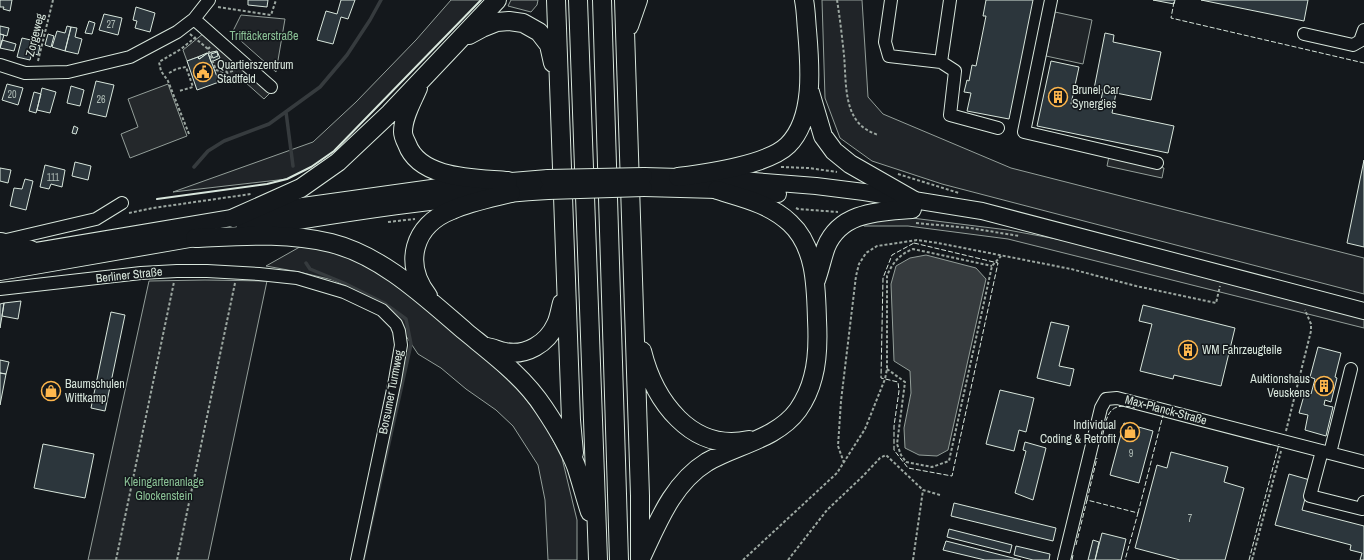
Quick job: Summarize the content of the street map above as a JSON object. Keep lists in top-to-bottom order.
{
  "streets": {
    "street": ["Berliner Straße", "Borsumer Turmweg", "Max-Planck-Straße"],
    "path": ["Zorgeweg"]
  },
  "crossings": [
    ["Berliner Straße", "Borsumer Turmweg"]
  ],
  "parks": ["Triftäckerstraße", "Kleingartenanlage Glockenstein"],
  "places": {
    "public building": ["Quartierszentrum Stadtfeld"],
    "building": ["Brunel Car Synergies", "WM Fahrzeugteile", "Auktionshaus Veuskens"],
    "shop": ["Baumschulen Wittkamp", "Individual Coding & Retrofit"]
  },
  "house_numbers": [
    "27",
    "20",
    "26",
    "111",
    "9",
    "7"
  ]
}
